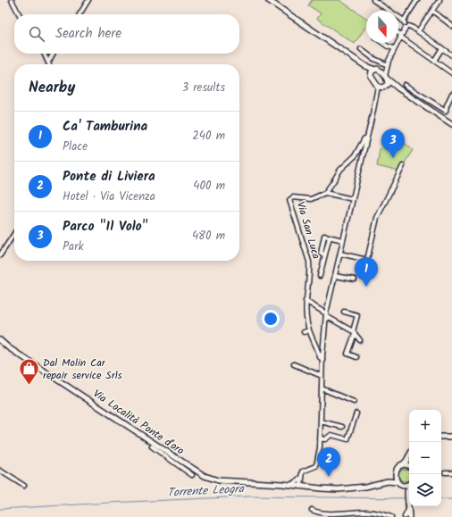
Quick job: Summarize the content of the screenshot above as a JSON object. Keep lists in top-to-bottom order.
{
  "streets": {
    "main road": ["Via Località Ponte d'oro"],
    "street": ["Via San Luca"]
  },
  "water": ["Torrente Leogra"],
  "places": {
    "shop": ["Dal Molin Car repair service Srls"]
  },
  "north": "bottom",
  "page": {
    "search": "Search here",
    "heading": ["Nearby", "3 results"],
    "list": [
      {
        "mark": "1",
        "name": "Ca' Tamburina",
        "note": "Place",
        "value": "240 m"
      },
      {
        "mark": "2",
        "name": "Ponte di Liviera",
        "note": "Hotel · Via Vicenza",
        "value": "400 m"
      },
      {
        "mark": "3",
        "name": "Parco \"Il Volo\"",
        "note": "Park",
        "value": "480 m"
      }
    ],
    "pins": ["3", "1", "2"],
    "map_buttons": ["+", "−"]
  }
}
